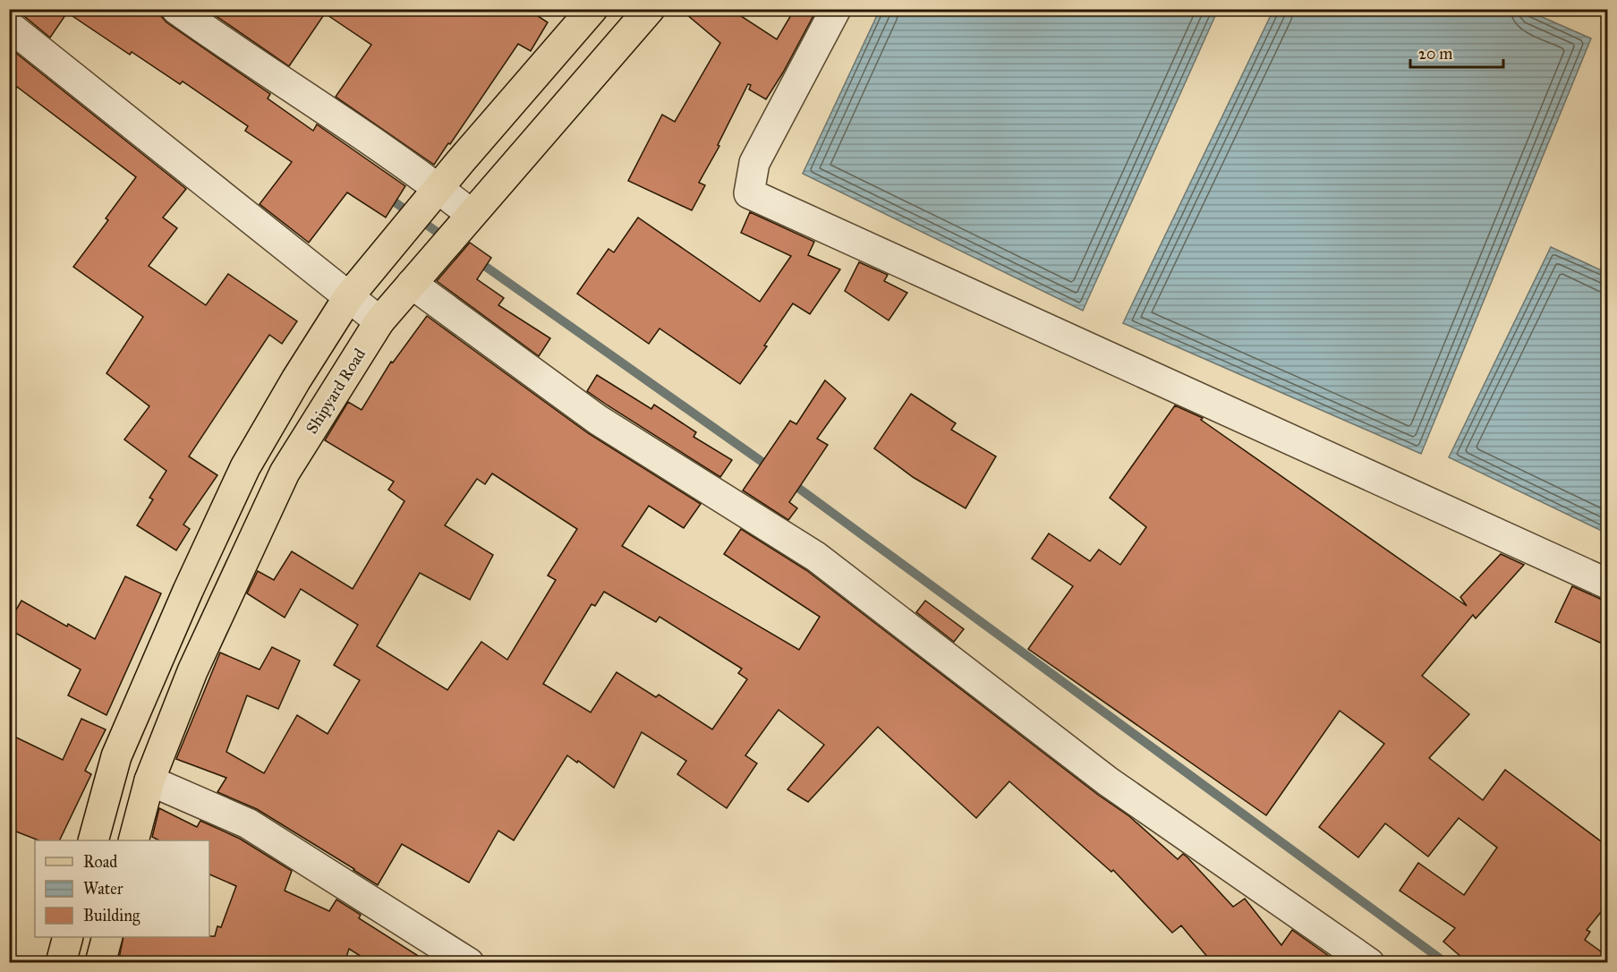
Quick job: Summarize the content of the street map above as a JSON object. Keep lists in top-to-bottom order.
{
  "streets": {
    "main road": ["Shipyard Road"]
  },
  "legend": ["Road", "Water", "Building"],
  "scale_bar": "20 m"
}
